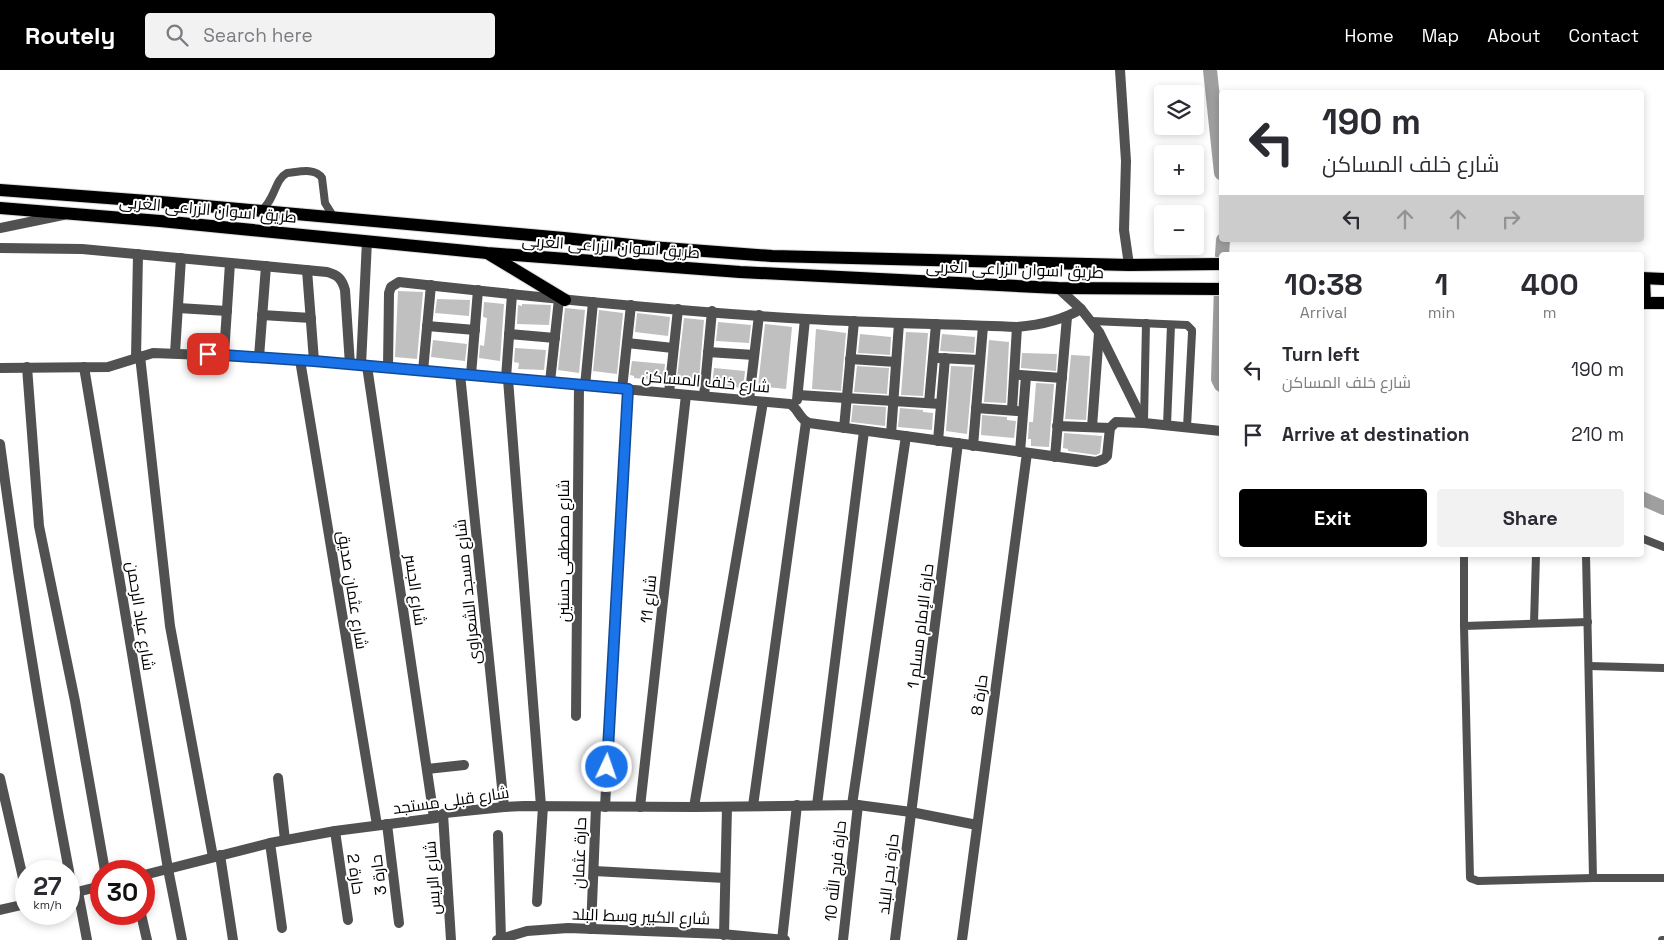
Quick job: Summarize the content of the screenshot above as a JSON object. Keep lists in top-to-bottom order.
{
  "streets": {
    "main road": ["طريق اسوان الزراعى الغربى"],
    "street": [
      "شارع خلف المساكن",
      "شارع مصطفى حسنين",
      "شارع عثمان صديق",
      "شارع الجسر",
      "شارع مسجد الشعراوى",
      "شارع 11",
      "شارع عباد الرحمن",
      "حارة الإمام مسلم 1",
      "حارة 8",
      "شارع قبلى مستجد",
      "حارة عثمان",
      "حارة فرج الله 10",
      "حارة 2",
      "حارة بحر البلد",
      "حارة 3",
      "شارع الريس",
      "شارع الكبير وسط البلد"
    ]
  },
  "crossings": [
    ["طريق اسوان الزراعى الغربى", "شارع الجسر"],
    ["شارع خلف المساكن", "شارع مصطفى حسنين"],
    ["شارع خلف المساكن", "شارع عثمان صديق"],
    ["شارع خلف المساكن", "شارع الجسر"],
    ["شارع خلف المساكن", "شارع مسجد الشعراوى"],
    ["شارع خلف المساكن", "شارع 11"],
    ["شارع خلف المساكن", "شارع عباد الرحمن"],
    ["شارع خلف المساكن", "حارة عثمان"],
    ["شارع عثمان صديق", "شارع قبلى مستجد"],
    ["شارع عثمان صديق", "حارة 3"],
    ["شارع الجسر", "شارع قبلى مستجد"],
    ["شارع الجسر", "شارع الريس"],
    ["شارع مسجد الشعراوى", "شارع قبلى مستجد"],
    ["شارع 11", "شارع قبلى مستجد"],
    ["شارع عباد الرحمن", "شارع قبلى مستجد"],
    ["حارة الإمام مسلم 1", "شارع قبلى مستجد"],
    ["حارة الإمام مسلم 1", "حارة بحر البلد"],
    ["حارة 8", "شارع قبلى مستجد"],
    ["شارع قبلى مستجد", "حارة عثمان"],
    ["شارع قبلى مستجد", "حارة فرج الله 10"],
    ["شارع قبلى مستجد", "حارة 2"],
    ["شارع قبلى مستجد", "حارة بحر البلد"],
    ["شارع قبلى مستجد", "حارة 3"],
    ["شارع قبلى مستجد", "شارع الريس"],
    ["حارة عثمان", "شارع الكبير وسط البلد"]
  ],
  "page": {
    "header": "Routely",
    "search": "Search here",
    "nav": [
      "Home",
      "Map",
      "About",
      "Contact"
    ],
    "map_buttons": ["+", "−"],
    "turn": ["190 m", "شارع خلف المساكن"],
    "eta": [
      "10:38",
      "Arrival",
      "1",
      "min",
      "400",
      "m"
    ],
    "list": [
      {
        "name": "Turn left",
        "note": "شارع خلف المساكن",
        "value": "190 m"
      },
      {
        "name": "Arrive at destination",
        "value": "210 m"
      }
    ],
    "buttons": ["Exit", "Share"],
    "speed": "27 km/h",
    "limit": "30"
  }
}
